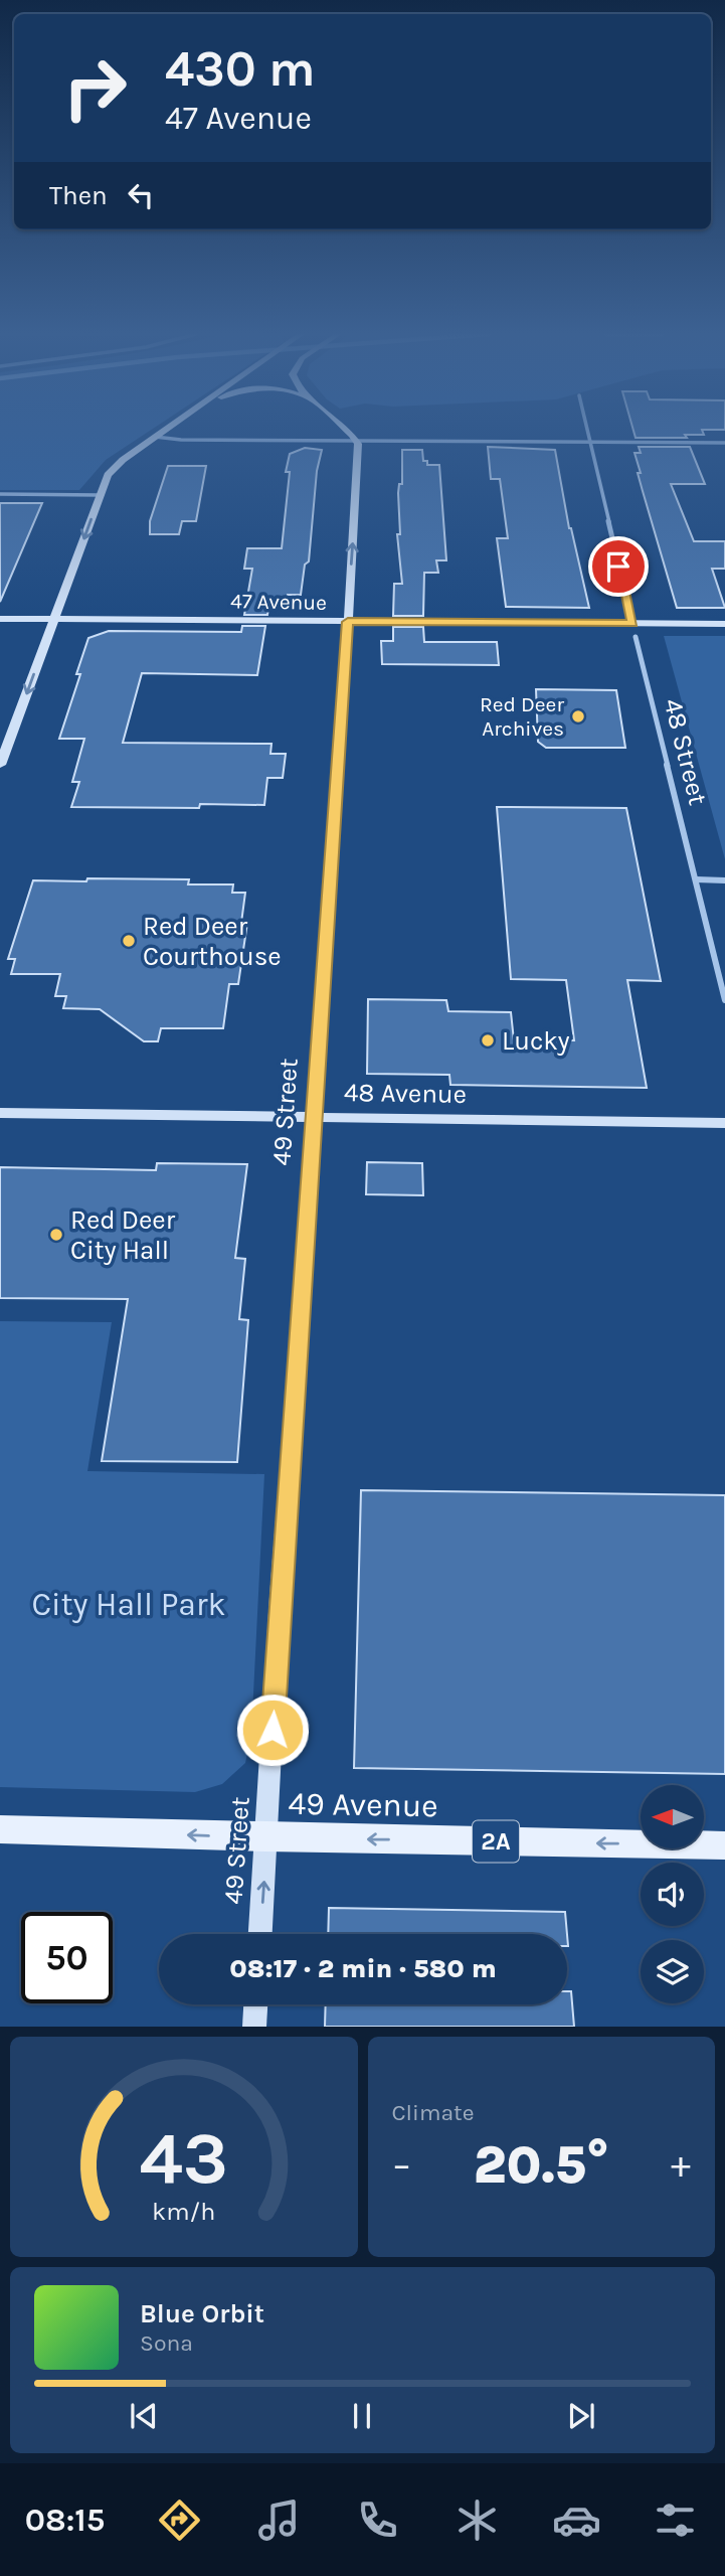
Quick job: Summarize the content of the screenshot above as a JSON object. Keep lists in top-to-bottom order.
{
  "streets": {
    "main road": [
      "47 Avenue",
      "48 Avenue",
      "49 Street",
      "49 Avenue",
      "2A"
    ],
    "street": ["48 Street"]
  },
  "crossings": [
    ["47 Avenue", "49 Street"],
    ["48 Avenue", "49 Street"],
    ["49 Street", "49 Avenue"]
  ],
  "one_way": ["49 Avenue"],
  "parks": ["City Hall Park"],
  "places": [
    "Red Deer Archives",
    "Red Deer Courthouse",
    "Lucky",
    "Red Deer City Hall"
  ],
  "north": "left",
  "page": {
    "turn": ["430 m", "47 Avenue"],
    "then": "Then",
    "limit": "50",
    "trip": "08:17 · 2 min · 580 m",
    "tile": "Climate",
    "heat": ["−", "20.5°", "+"],
    "song": ["Blue Orbit", "Sona"],
    "tabs": "08:15",
    "gauge": ["43", "km/h"]
  }
}
